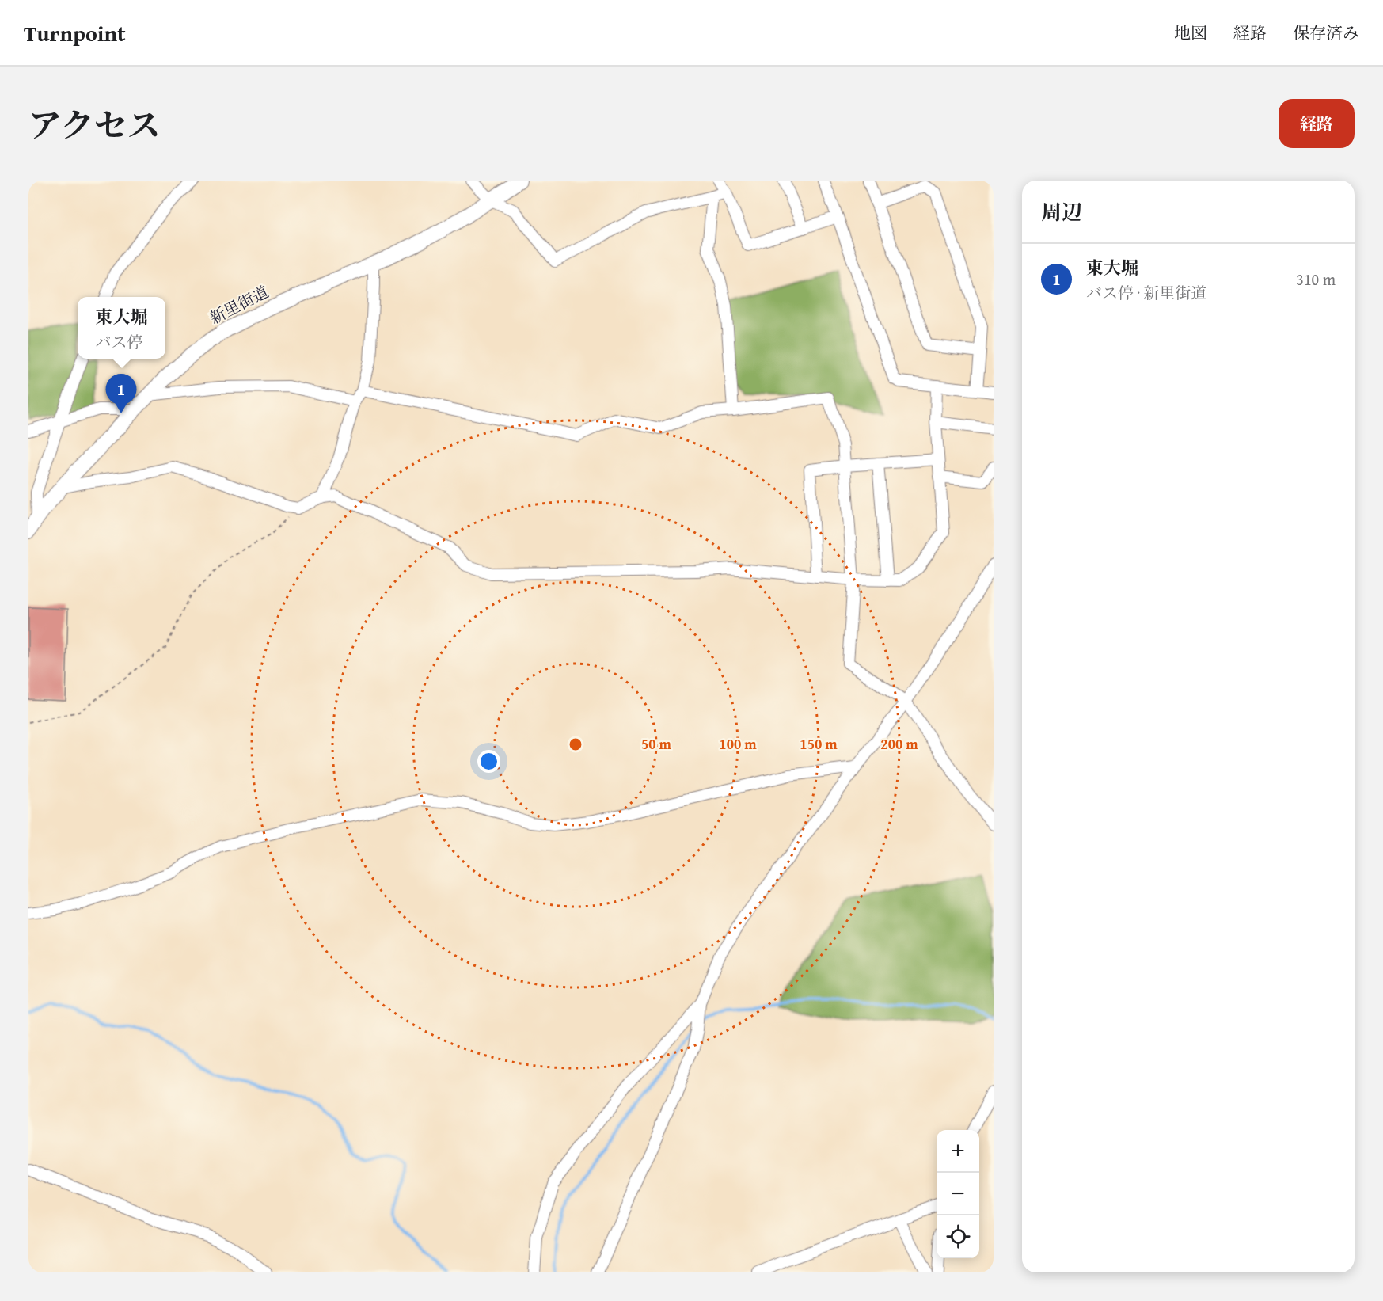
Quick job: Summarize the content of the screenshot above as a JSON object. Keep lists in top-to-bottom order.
{
  "streets": {
    "main road": ["新里街道"]
  },
  "page": {
    "header": "Turnpoint",
    "nav": ["地図", "経路", "保存済み"],
    "title": "アクセス",
    "buttons": "経路",
    "heading": "周辺",
    "list": [
      {
        "mark": "1",
        "name": "東大堀",
        "note": "バス停 · 新里街道",
        "value": "310 m"
      }
    ],
    "popup": ["東大堀", "バス停"],
    "pins": "1",
    "map_buttons": ["+", "−"]
  },
  "rings": [
    "50 m",
    "100 m",
    "150 m",
    "200 m"
  ]
}
